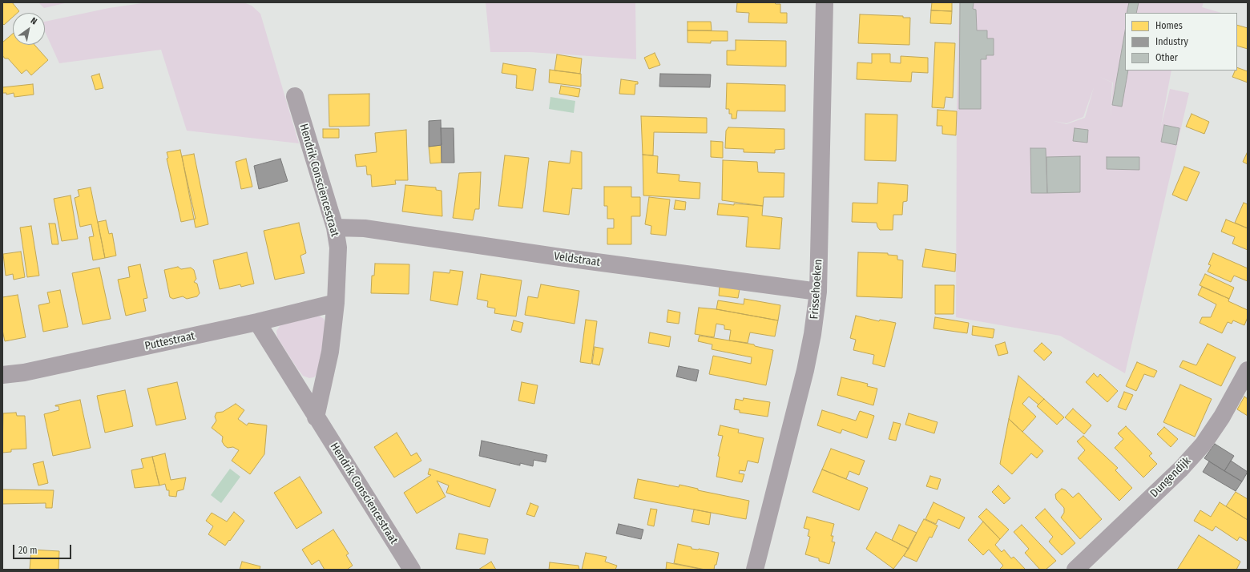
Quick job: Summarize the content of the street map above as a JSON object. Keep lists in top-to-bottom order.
{
  "streets": {
    "street": [
      "Hendrik Consciencestraat",
      "Veldstraat",
      "Frissehoeken",
      "Puttestraat",
      "Dungendijk"
    ]
  },
  "crossings": [
    ["Hendrik Consciencestraat", "Veldstraat"],
    ["Hendrik Consciencestraat", "Puttestraat"],
    ["Veldstraat", "Frissehoeken"]
  ],
  "legend": ["Homes", "Industry", "Other"],
  "scale_bar": "20 m",
  "north": "top right"
}
